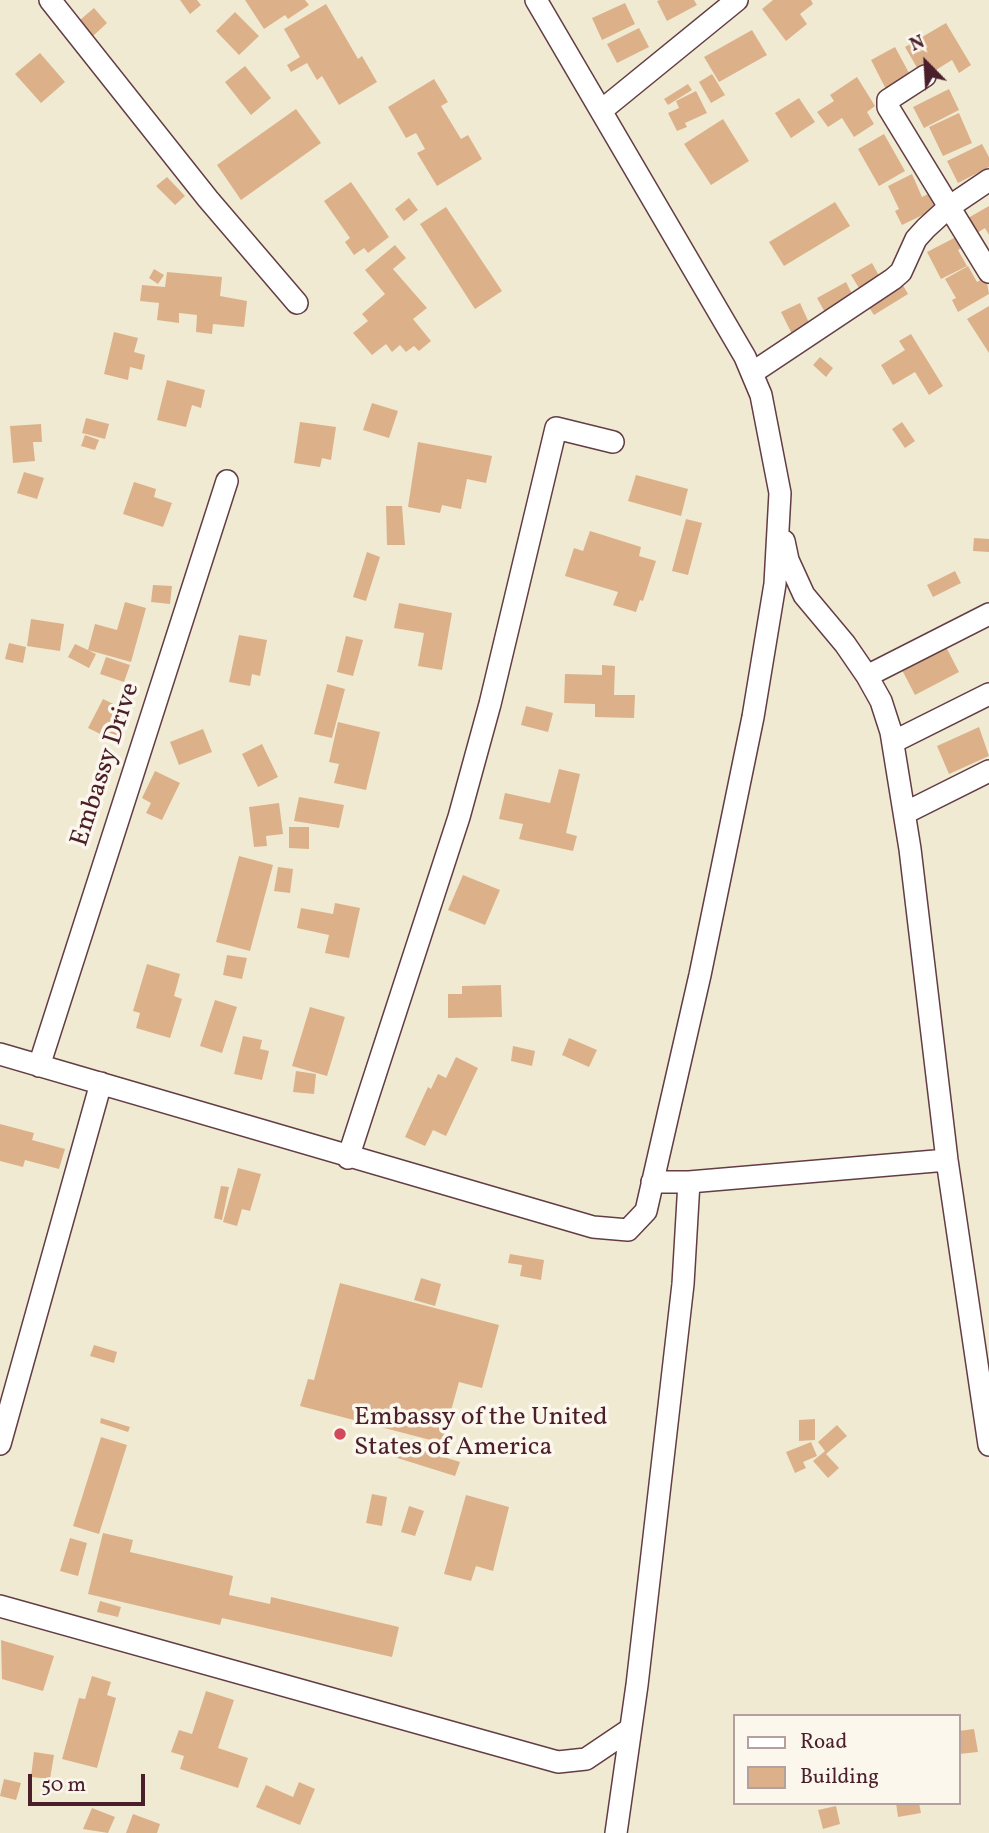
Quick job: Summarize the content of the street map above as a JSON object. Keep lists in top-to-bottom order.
{
  "streets": {
    "street": ["Embassy Drive"]
  },
  "places": ["Embassy of the United States of America"],
  "legend": ["Road", "Building"],
  "scale_bar": "50 m",
  "north": "top left"
}
